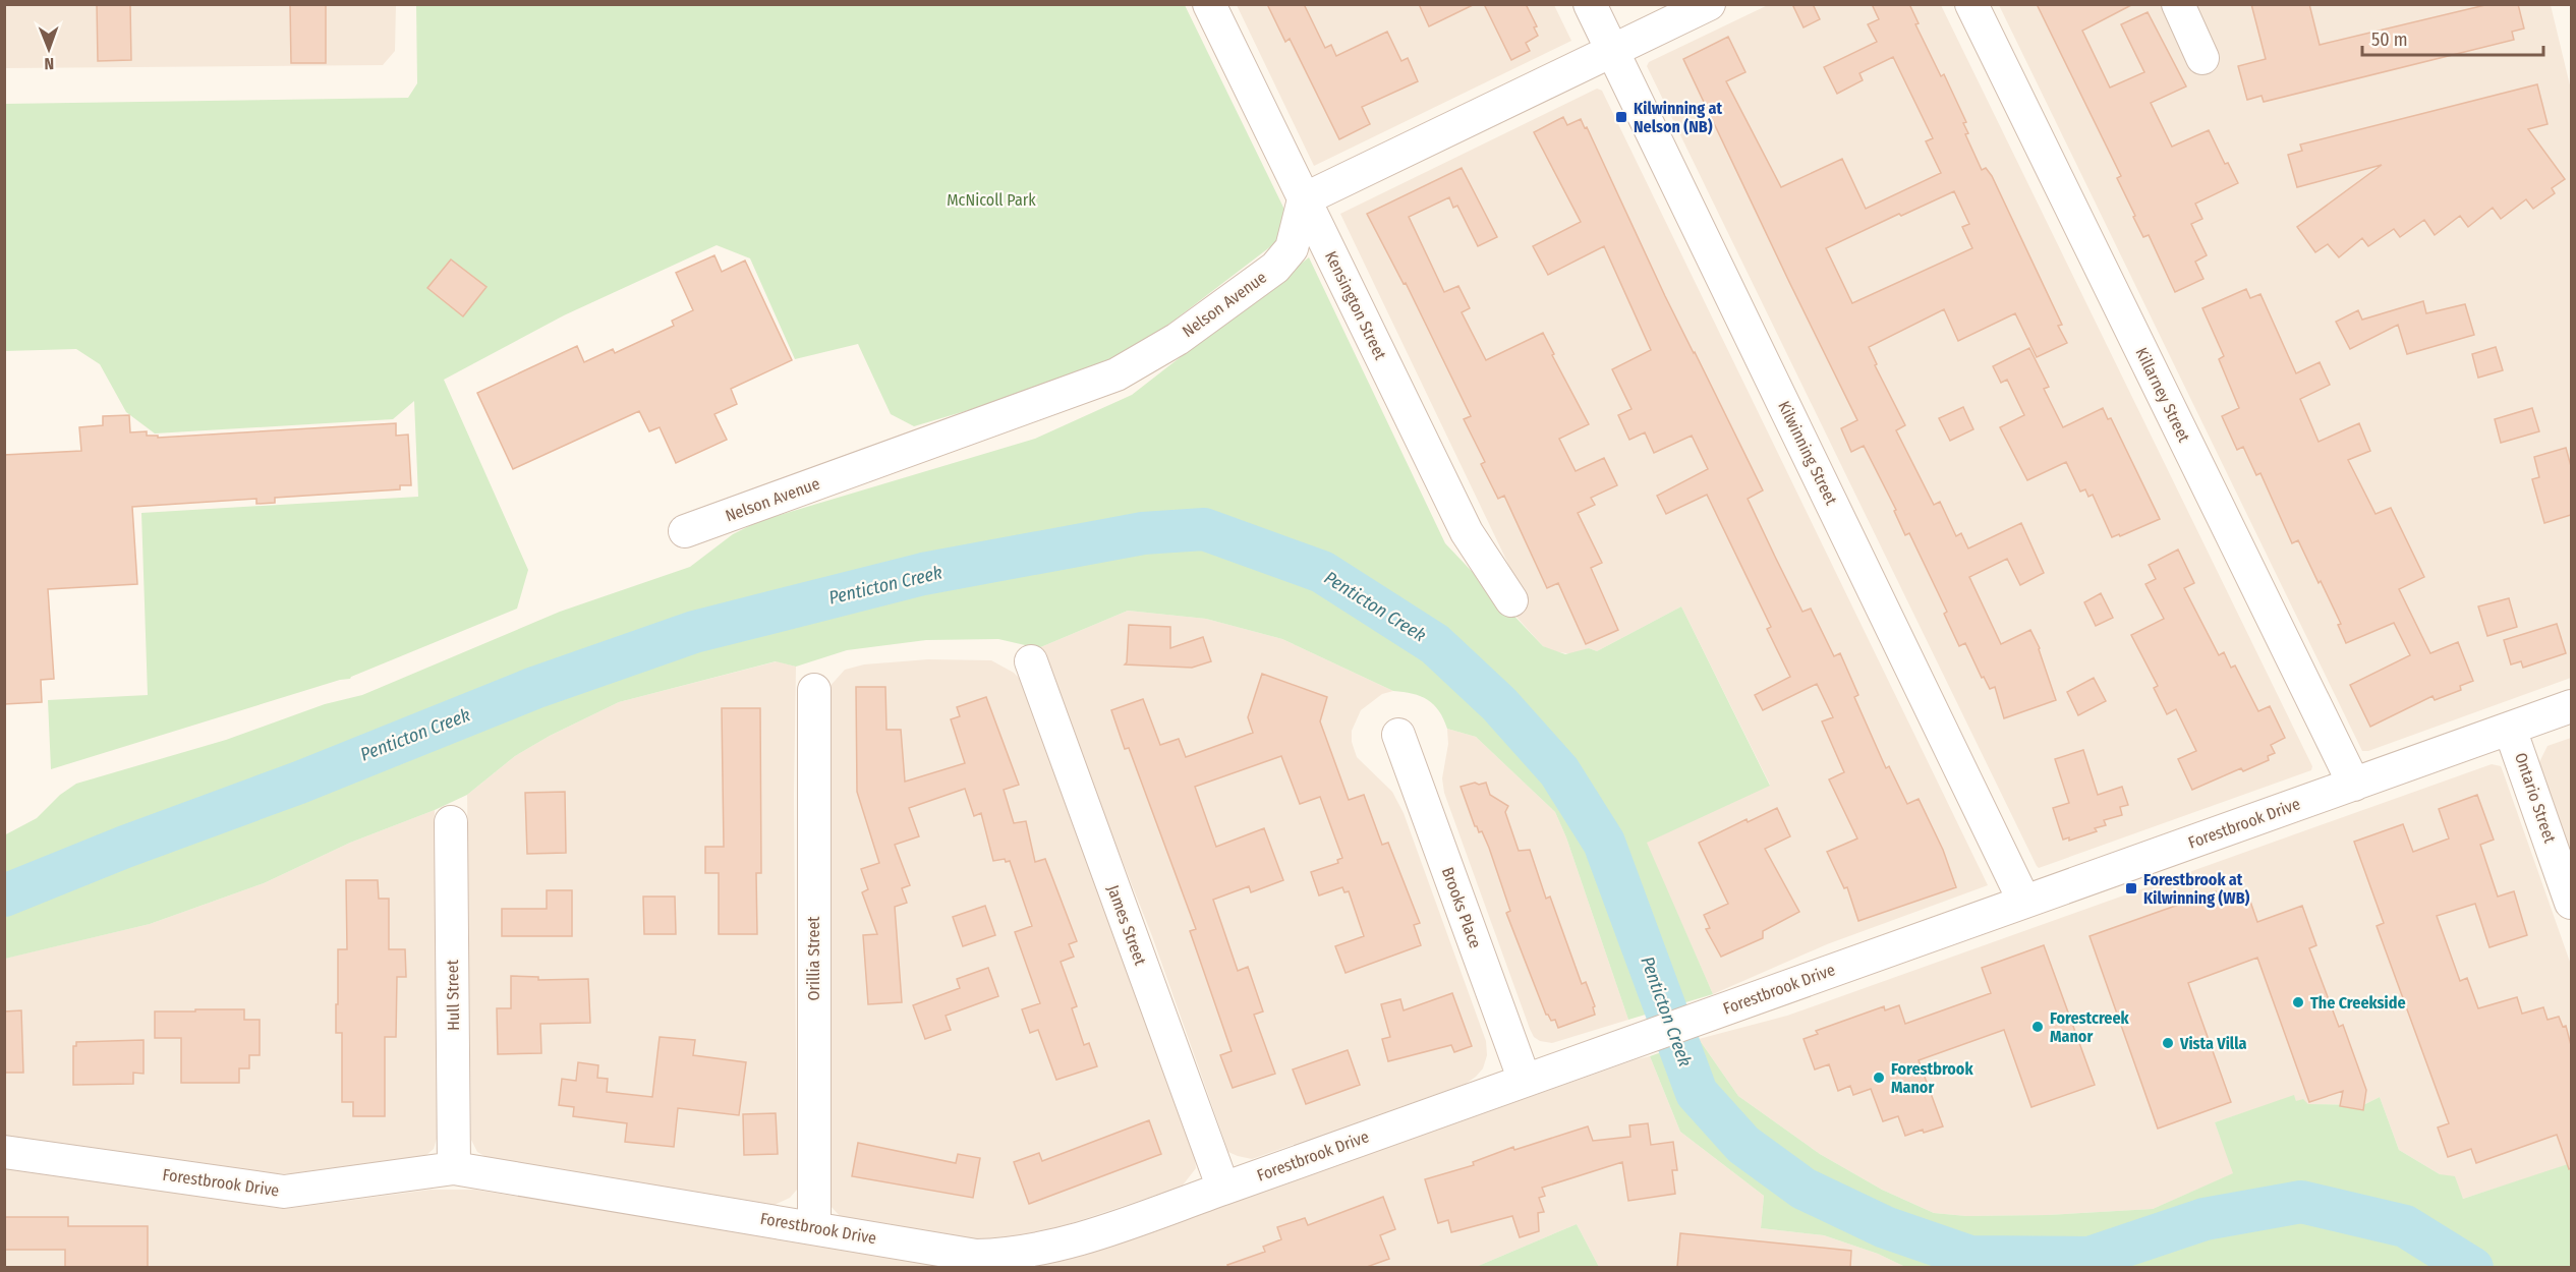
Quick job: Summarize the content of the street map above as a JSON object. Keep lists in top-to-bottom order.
{
  "streets": {
    "street": [
      "Nelson Avenue",
      "Kensington Street",
      "Killarney Street",
      "Kilwinning Street",
      "Ontario Street",
      "Forestbrook Drive",
      "Brooks Place",
      "James Street",
      "Orillia Street",
      "Hull Street"
    ]
  },
  "crossings": [
    ["Nelson Avenue", "Kensington Street"],
    ["Killarney Street", "Forestbrook Drive"],
    ["Kilwinning Street", "Forestbrook Drive"],
    ["Ontario Street", "Forestbrook Drive"],
    ["Forestbrook Drive", "Brooks Place"],
    ["Forestbrook Drive", "James Street"],
    ["Forestbrook Drive", "Orillia Street"],
    ["Forestbrook Drive", "Hull Street"]
  ],
  "water": ["Penticton Creek"],
  "parks": ["McNicoll Park"],
  "places": {
    "transit": ["Kilwinning at Nelson (NB)", "Forestbrook at Kilwinning (WB)"],
    "other": [
      "The Creekside",
      "Forestcreek Manor",
      "Vista Villa",
      "Forestbrook Manor"
    ]
  },
  "scale_bar": "50 m",
  "north": "bottom"
}
